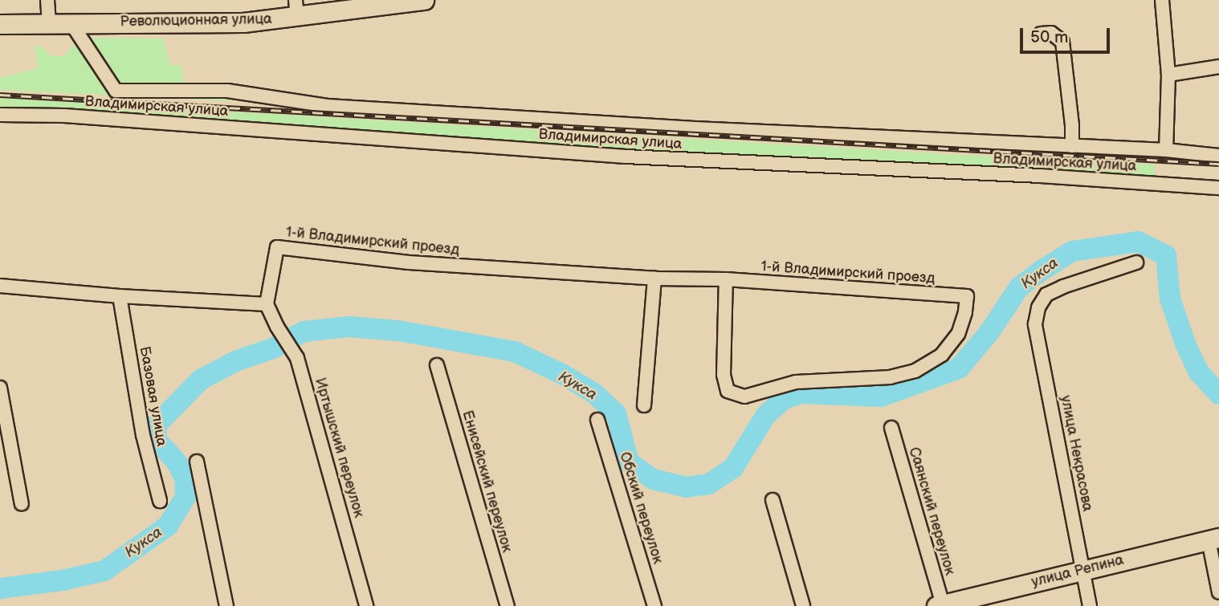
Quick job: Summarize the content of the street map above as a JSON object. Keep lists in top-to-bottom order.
{
  "streets": {
    "street": [
      "Революционная улица",
      "Владимирская улица",
      "1-й Владимирский проезд",
      "Базовая улица",
      "Иртышский переулок",
      "улица Некрасова",
      "Енисейский переулок",
      "Обский переулок",
      "Саянский переулок",
      "улица Репина"
    ]
  },
  "crossings": [
    ["Революционная улица", "Владимирская улица"],
    ["1-й Владимирский проезд", "Иртышский переулок"],
    ["улица Некрасова", "улица Репина"],
    ["Саянский переулок", "улица Репина"]
  ],
  "water": ["Кукса"],
  "scale_bar": "50 m"
}
